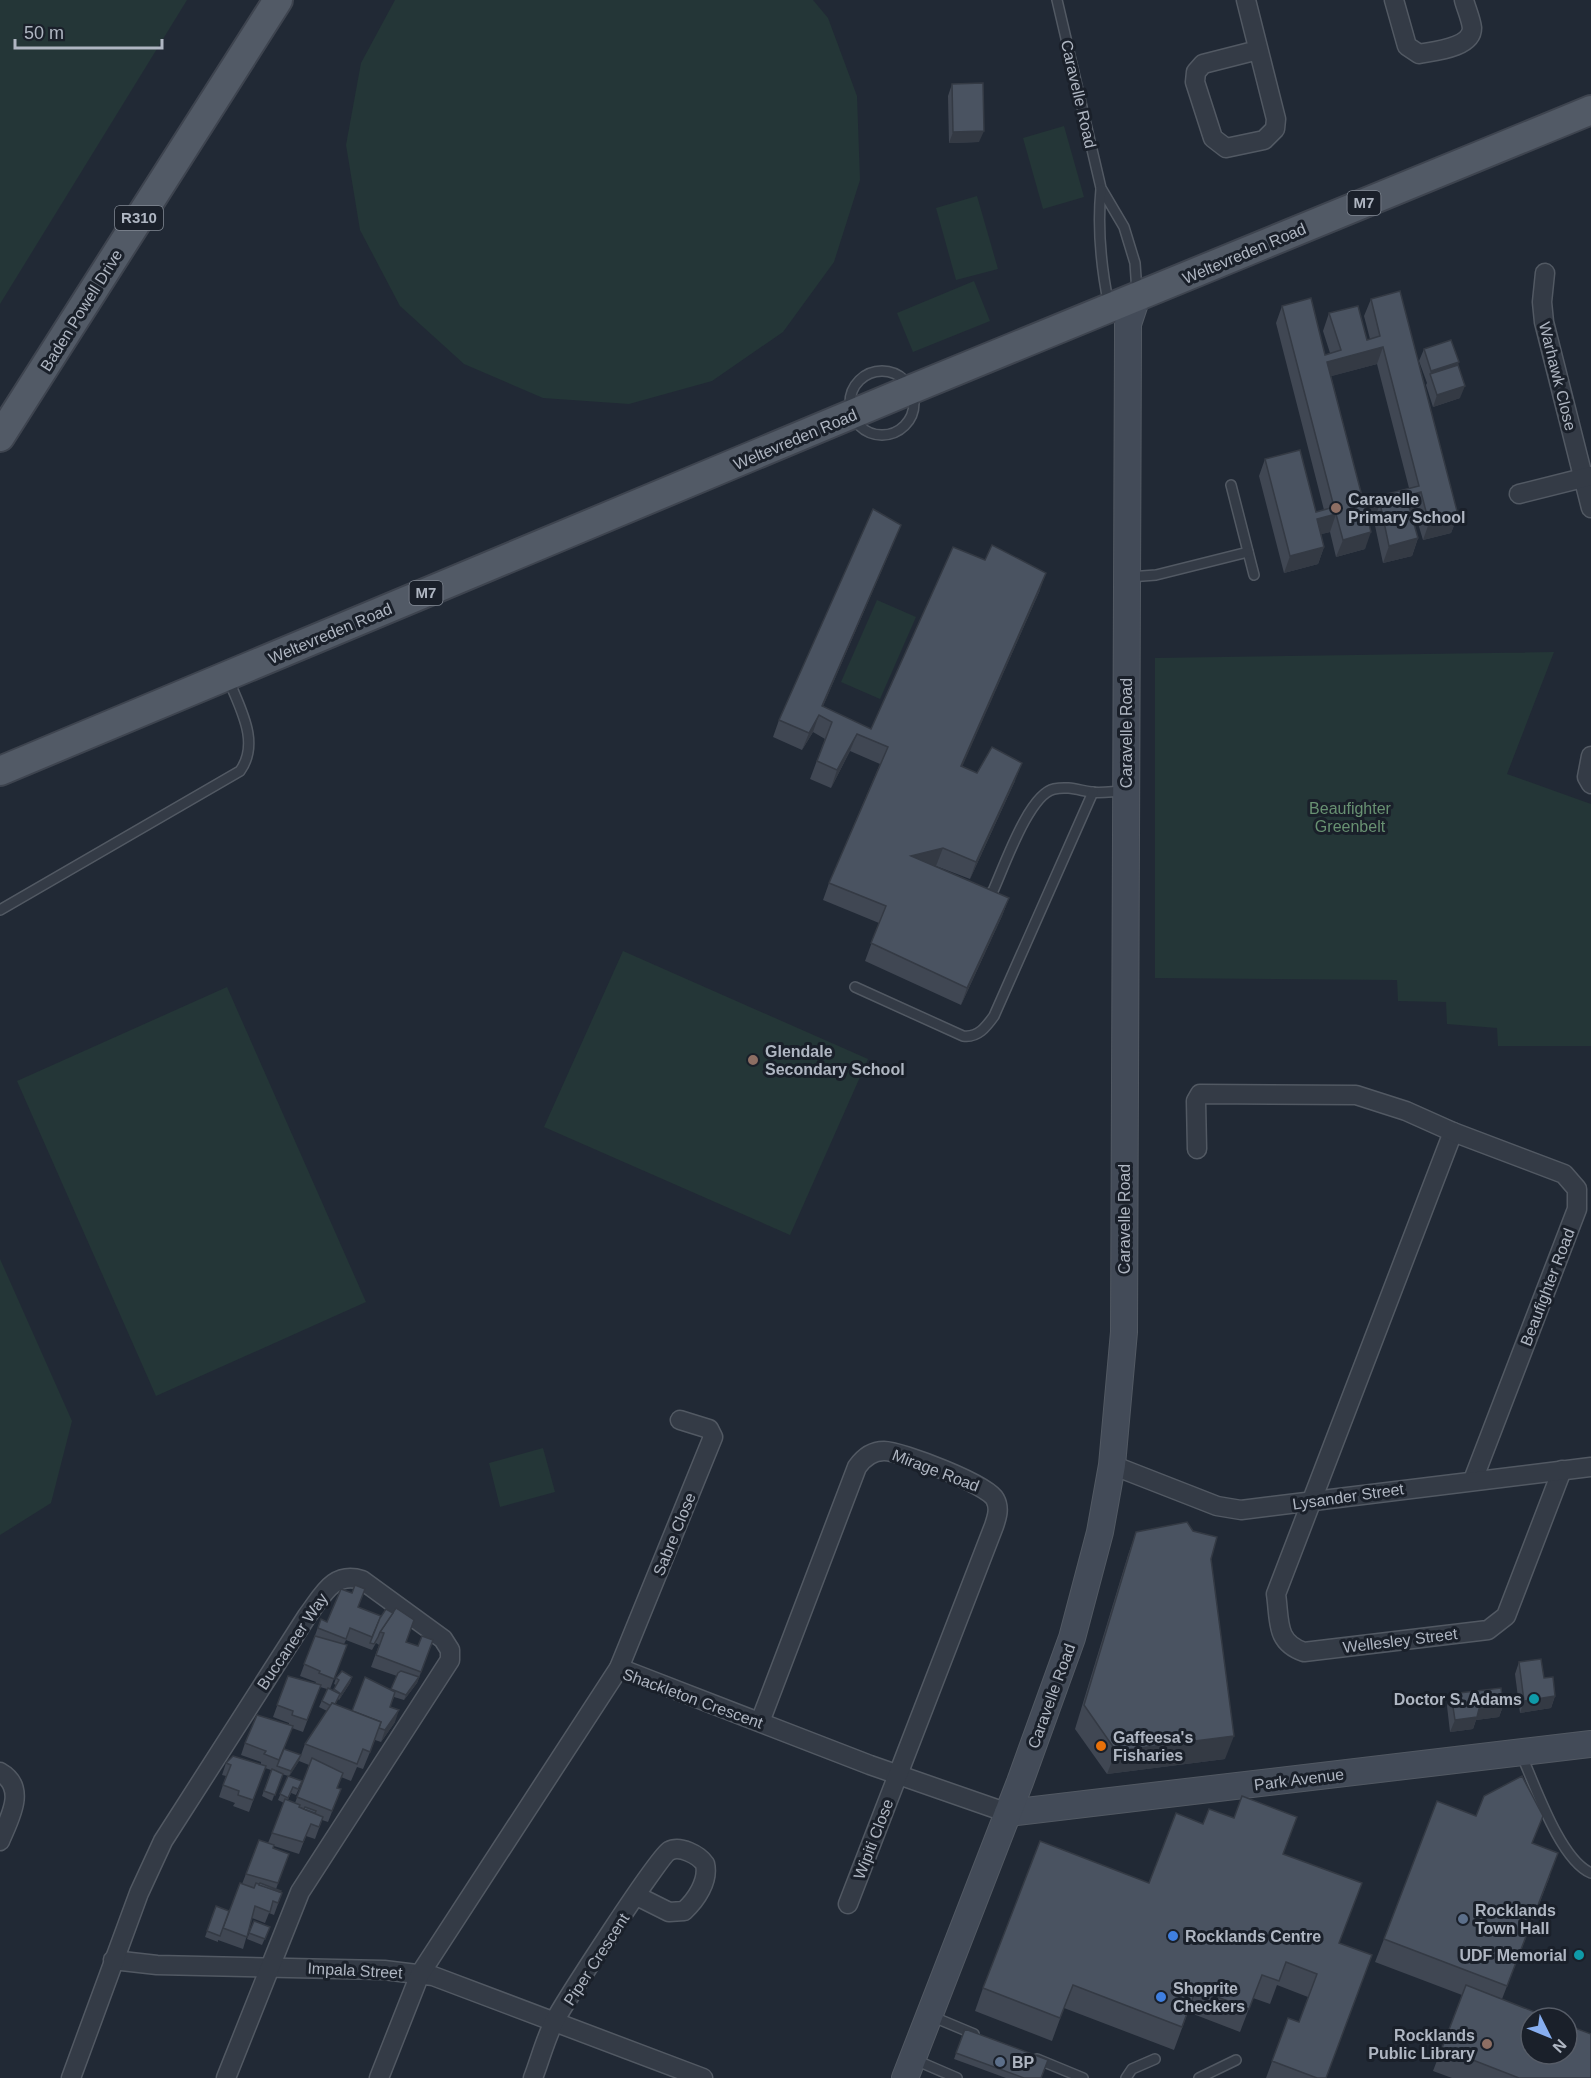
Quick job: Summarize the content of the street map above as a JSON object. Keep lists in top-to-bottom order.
{
  "streets": {
    "main road": [
      "M7",
      "R310",
      "Weltevreden Road",
      "Baden Powell Drive"
    ],
    "street": [
      "Caravelle Road",
      "Warhawk Close",
      "Beaufighter Road",
      "Mirage Road",
      "Lysander Street",
      "Sabre Close",
      "Wellesley Street",
      "Buccaneer Way",
      "Shackleton Crescent",
      "Park Avenue",
      "Wipiti Close",
      "Piper Crescent",
      "Impala Street"
    ]
  },
  "crossings": [
    ["Caravelle Road", "Weltevreden Road"],
    ["Caravelle Road", "Lysander Street"],
    ["Caravelle Road", "Shackleton Crescent"],
    ["Caravelle Road", "Park Avenue"],
    ["Beaufighter Road", "Lysander Street"],
    ["Mirage Road", "Shackleton Crescent"],
    ["Mirage Road", "Wipiti Close"],
    ["Lysander Street", "Wellesley Street"],
    ["Sabre Close", "Shackleton Crescent"],
    ["Buccaneer Way", "Impala Street"],
    ["Shackleton Crescent", "Park Avenue"],
    ["Shackleton Crescent", "Wipiti Close"],
    ["Shackleton Crescent", "Impala Street"],
    ["Piper Crescent", "Impala Street"]
  ],
  "parks": ["Beaufighter Greenbelt"],
  "places": [
    "Caravelle Primary School",
    "Glendale Secondary School",
    "Doctor S. Adams",
    "Gaffeesa's Fisharies",
    "Rocklands Town Hall",
    "Rocklands Centre",
    "UDF Memorial",
    "Shoprite Checkers",
    "Rocklands Public Library",
    "BP"
  ],
  "scale_bar": "50 m",
  "north": "bottom right"
}
